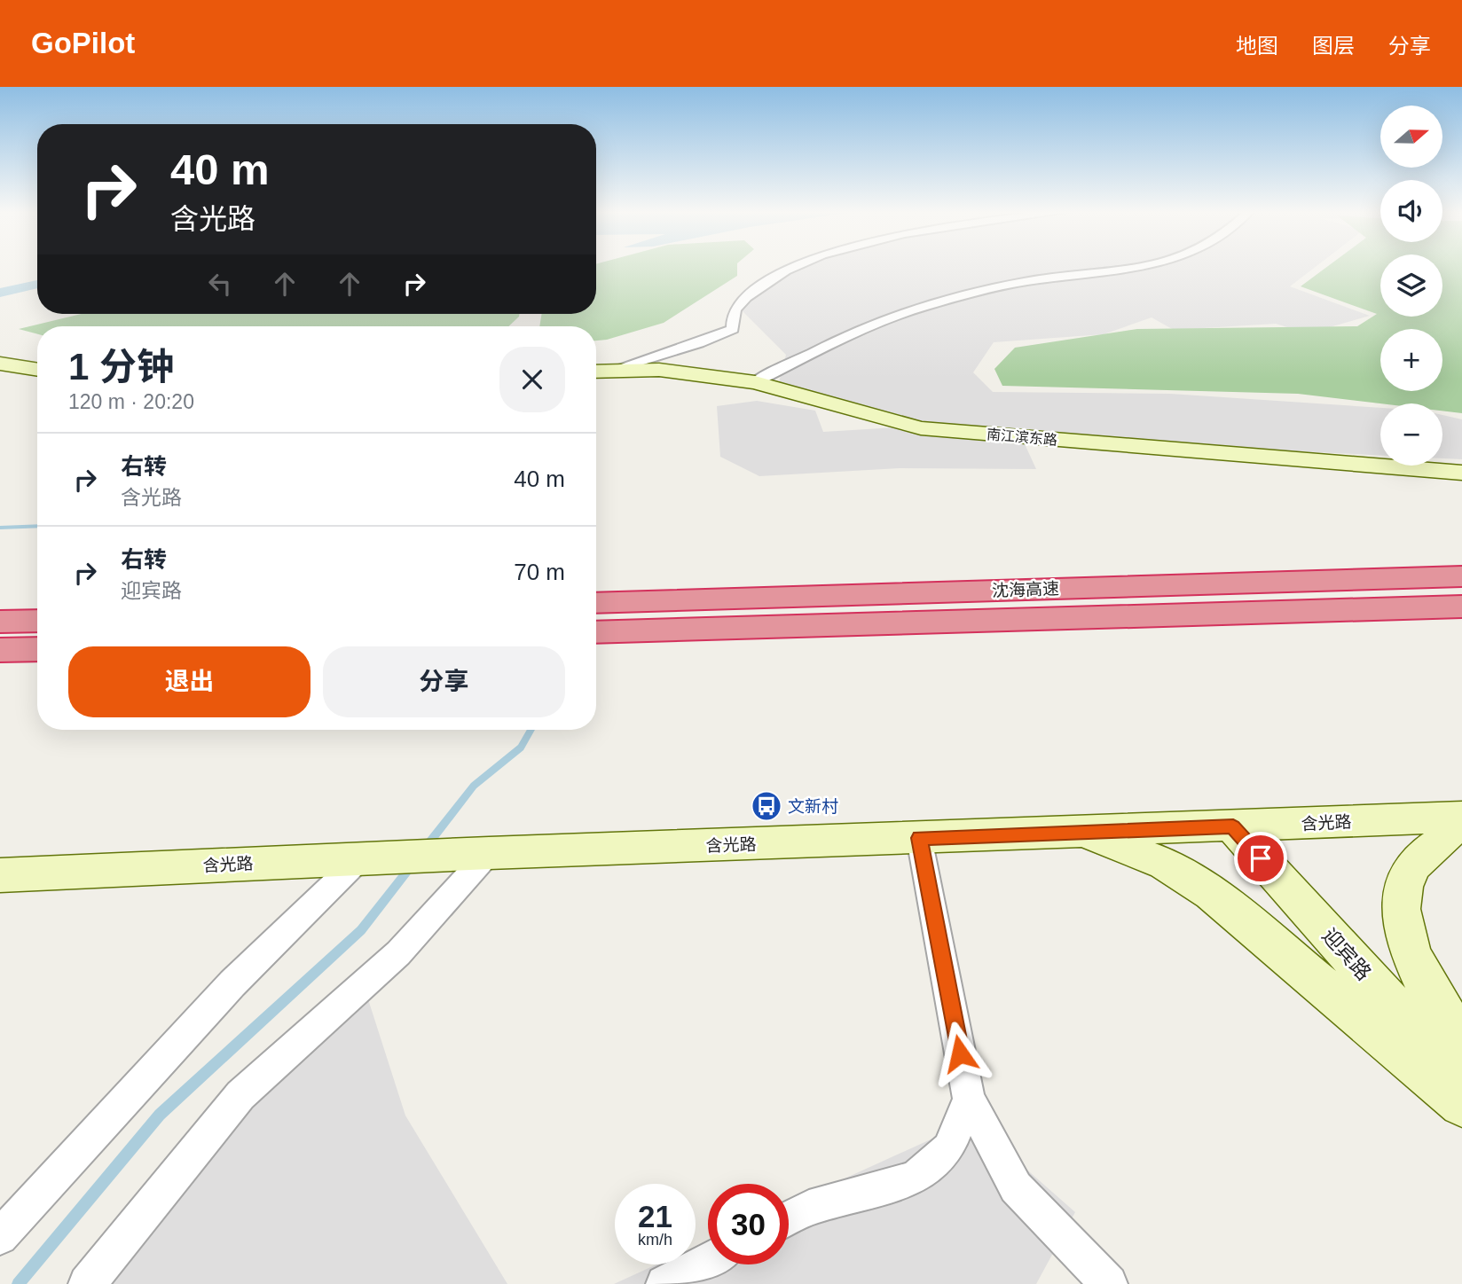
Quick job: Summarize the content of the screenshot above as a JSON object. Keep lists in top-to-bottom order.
{
  "streets": {
    "highway": ["沈海高速"],
    "main road": ["南江滨东路", "含光路", "迎宾路"]
  },
  "crossings": [
    ["含光路", "迎宾路"]
  ],
  "places": {
    "bus stop": ["文新村"]
  },
  "north": "right",
  "page": {
    "header": "GoPilot",
    "nav": ["地图", "图层", "分享"],
    "map_buttons": ["+", "−"],
    "turn": ["40 m", "含光路"],
    "heading": ["1 分钟", "120 m · 20:20"],
    "list": [
      {
        "name": "右转",
        "note": "含光路",
        "value": "40 m"
      },
      {
        "name": "右转",
        "note": "迎宾路",
        "value": "70 m"
      }
    ],
    "buttons": ["退出", "分享"],
    "speed": "21 km/h",
    "limit": "30"
  }
}
